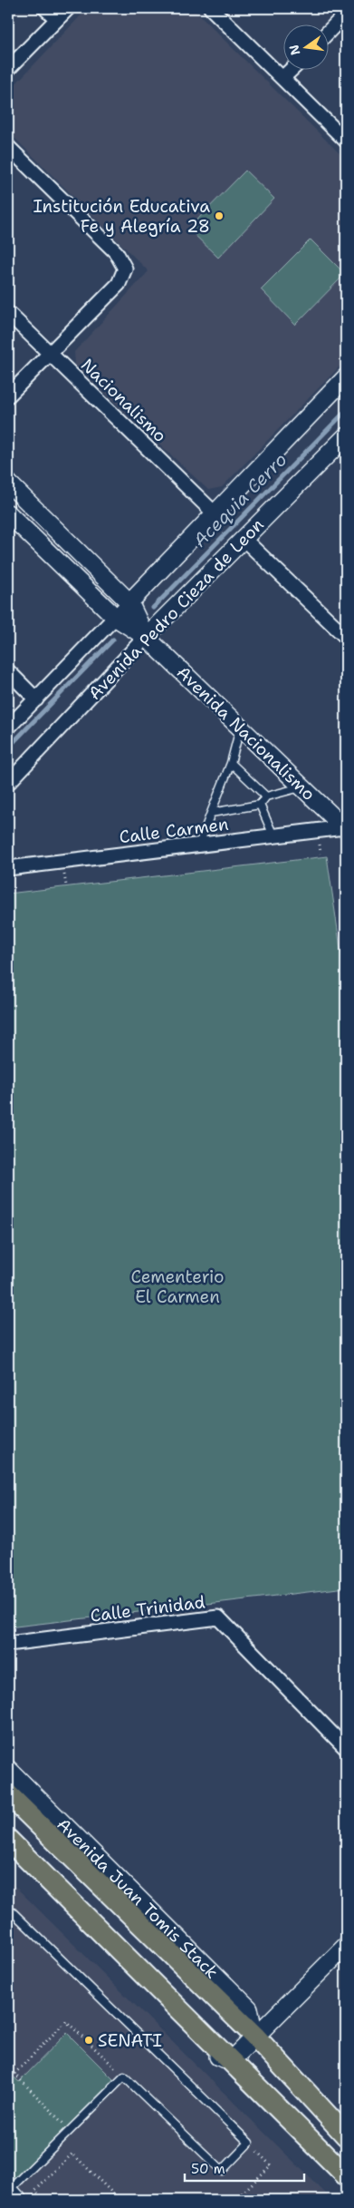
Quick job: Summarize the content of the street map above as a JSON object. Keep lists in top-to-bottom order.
{
  "streets": {
    "main road": ["Avenida Juan Tomis Stack"],
    "street": [
      "Nacionalismo",
      "Avenida Pedro Cieza de Leon",
      "Avenida Nacionalismo",
      "Calle Carmen",
      "Calle Trinidad"
    ]
  },
  "crossings": [
    ["Avenida Pedro Cieza de Leon", "Avenida Nacionalismo"],
    ["Avenida Nacionalismo", "Calle Carmen"]
  ],
  "water": ["Acequia Cerro"],
  "parks": ["Cementerio El Carmen"],
  "places": ["Institución Educativa Fe y Alegría 28", "SENATI"],
  "scale_bar": "50 m",
  "north": "left"
}
